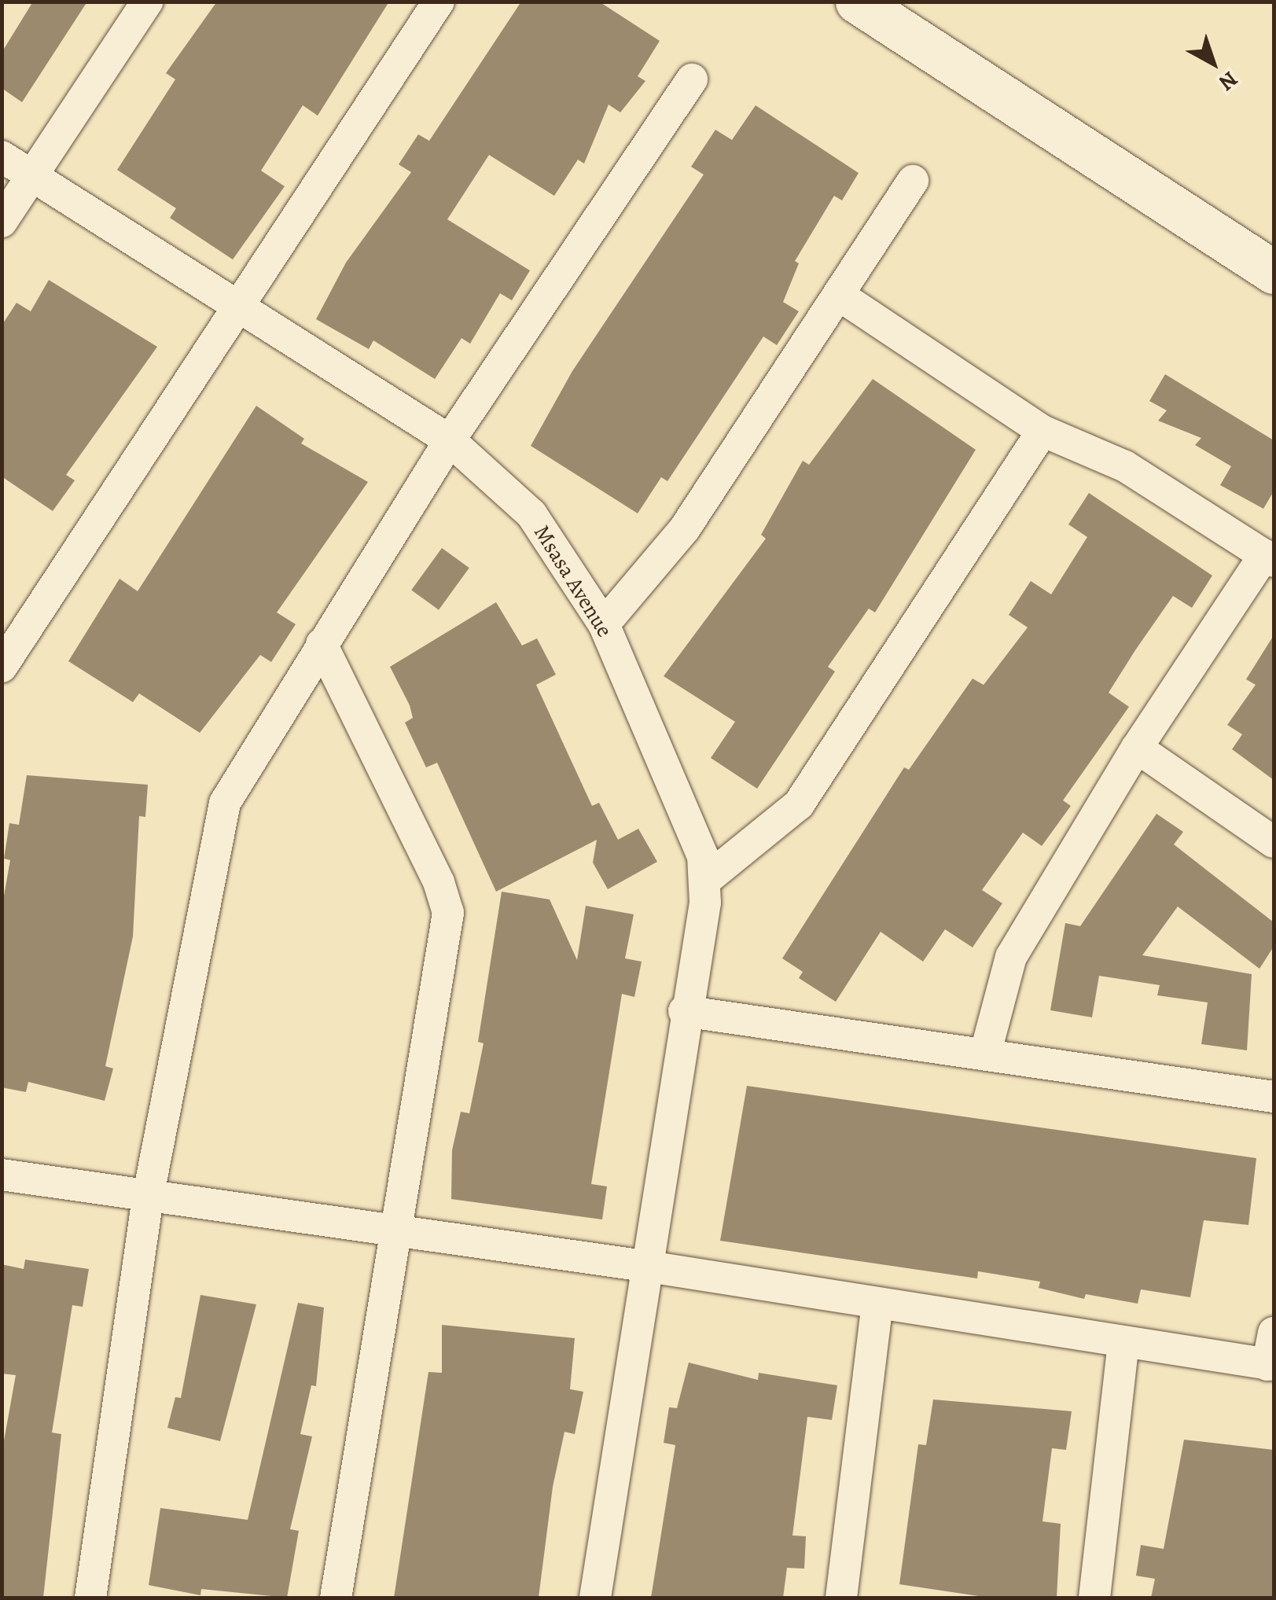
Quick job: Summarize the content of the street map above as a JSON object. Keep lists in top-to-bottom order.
{
  "streets": {
    "street": ["Msasa Avenue"]
  },
  "north": "bottom right"
}
